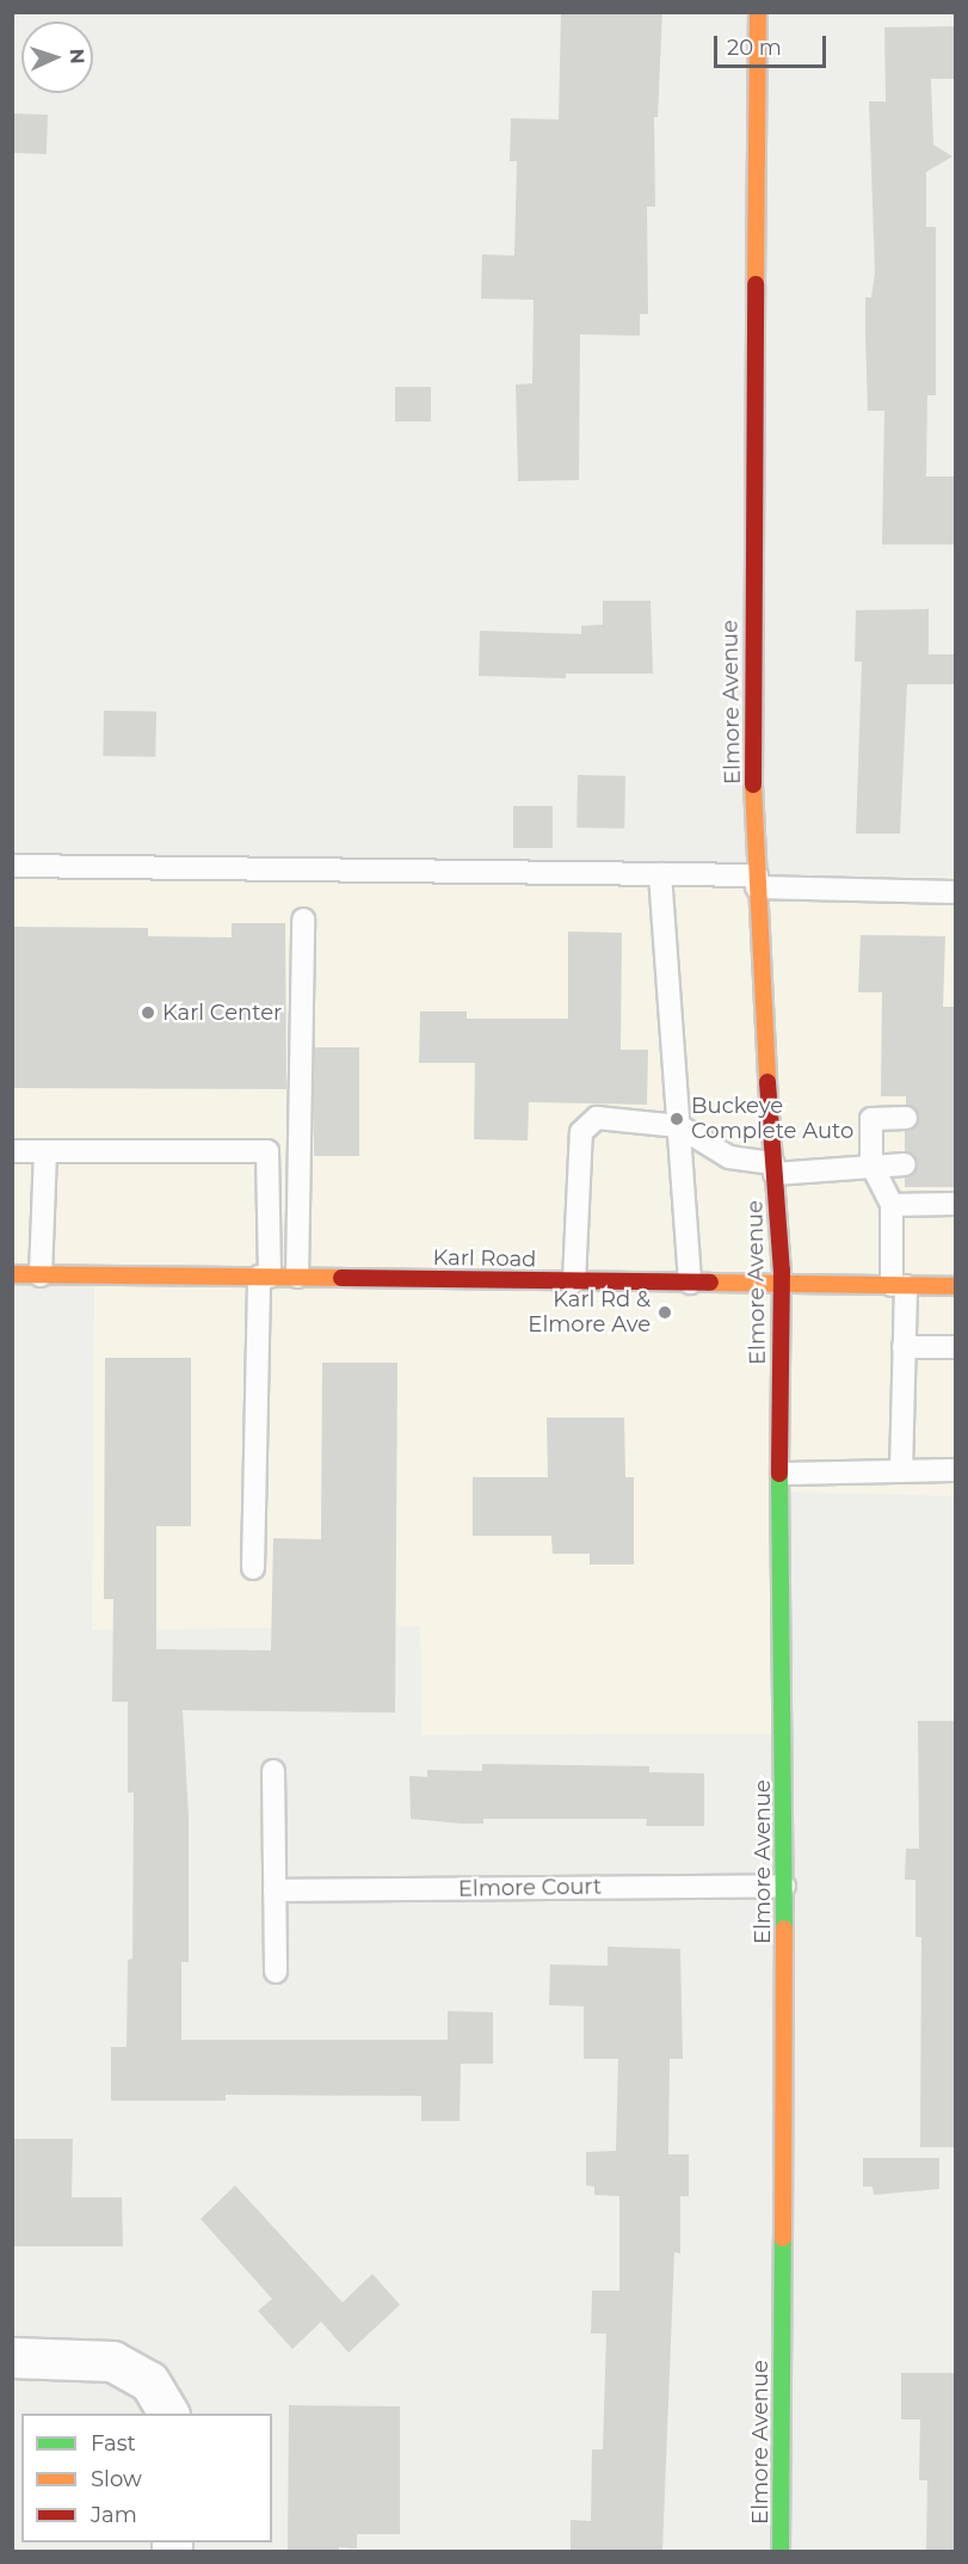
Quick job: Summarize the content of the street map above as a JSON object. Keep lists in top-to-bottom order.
{
  "streets": {
    "street": ["Elmore Avenue", "Karl Road"],
    "lane": ["Elmore Court"]
  },
  "crossings": [
    ["Elmore Avenue", "Karl Road"],
    ["Elmore Avenue", "Elmore Court"]
  ],
  "places": ["Karl Center", "Buckeye Complete Auto", "Karl Rd & Elmore Ave"],
  "legend": ["Fast", "Slow", "Jam"],
  "scale_bar": "20 m",
  "north": "right"
}
